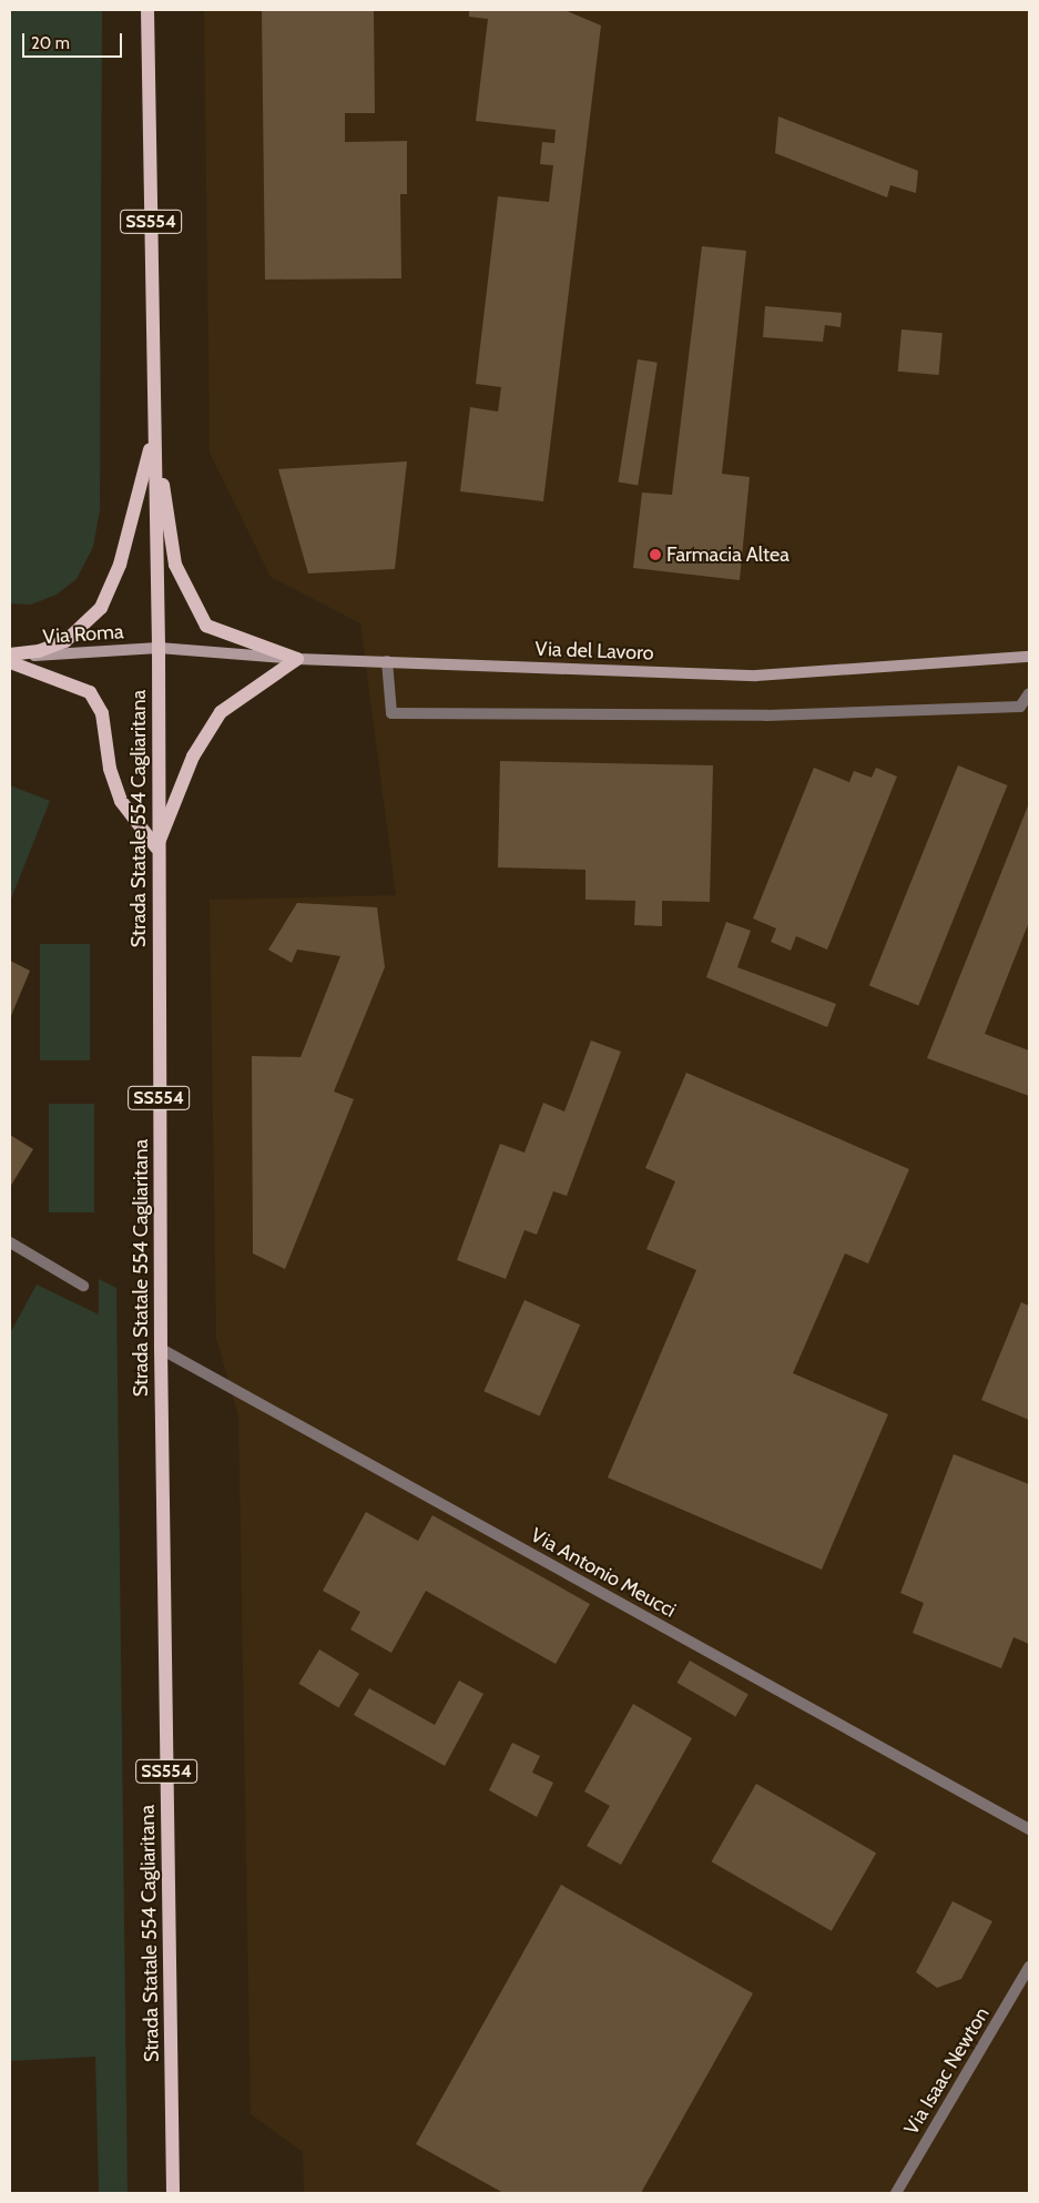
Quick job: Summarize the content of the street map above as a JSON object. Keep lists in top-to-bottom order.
{
  "streets": {
    "main road": [
      "SS554",
      "Via Roma",
      "Via del Lavoro",
      "Strada Statale 554 Cagliaritana"
    ],
    "street": ["Via Antonio Meucci", "Via Isaac Newton"]
  },
  "crossings": [
    ["Via Roma", "Via del Lavoro"],
    ["Via Roma", "Strada Statale 554 Cagliaritana"],
    ["Via del Lavoro", "Strada Statale 554 Cagliaritana"],
    ["Strada Statale 554 Cagliaritana", "Via Antonio Meucci"]
  ],
  "places": ["Farmacia Altea"],
  "scale_bar": "20 m"
}
